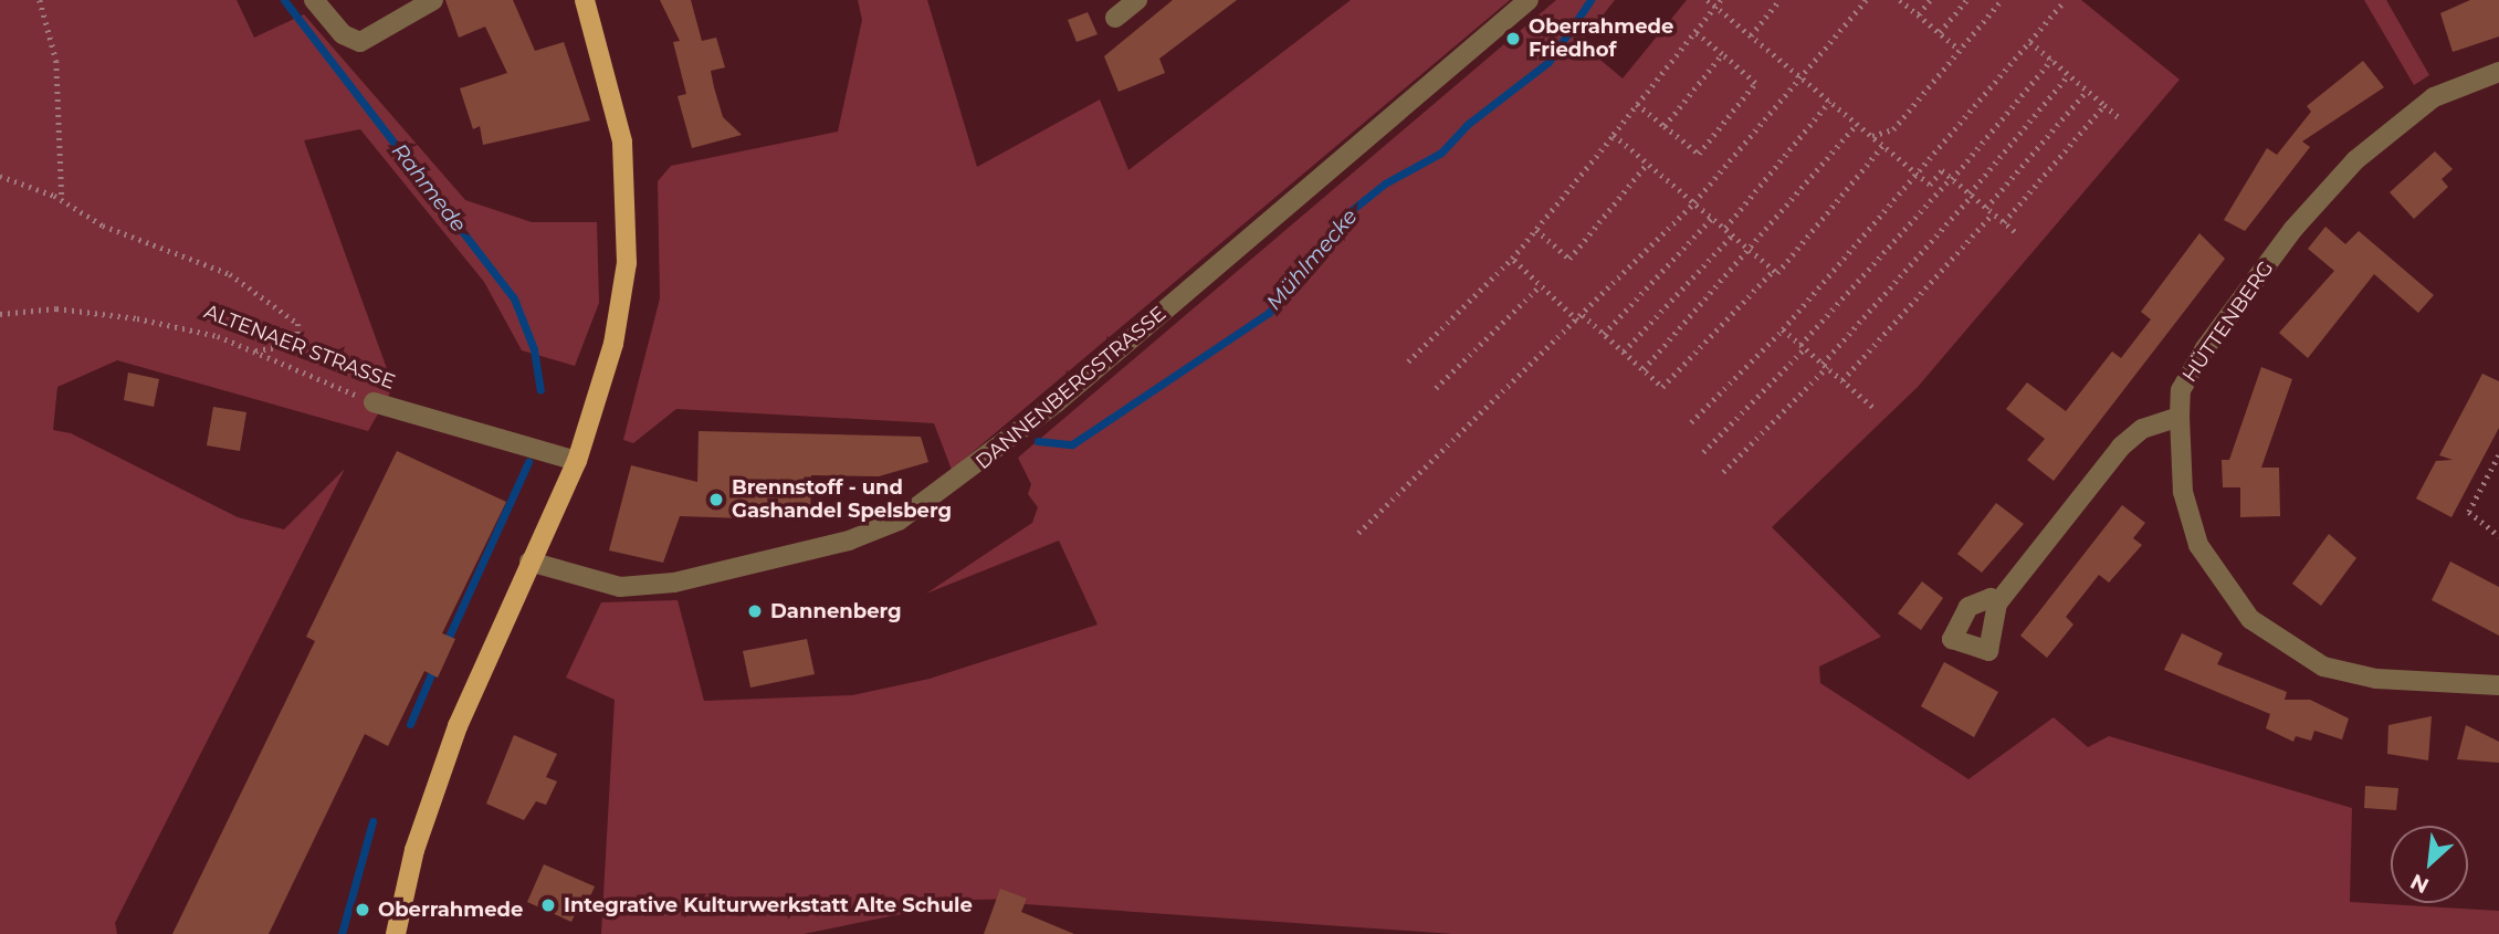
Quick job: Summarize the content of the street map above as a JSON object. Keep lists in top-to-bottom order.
{
  "streets": {
    "street": ["HÜTTENBERG", "ALTENAER STRASSE", "DANNENBERGSTRASSE"]
  },
  "water": ["Rahmede", "Mühlmecke"],
  "places": [
    "Oberrahmede Friedhof",
    "Brennstoff - und Gashandel Spelsberg",
    "Dannenberg",
    "Integrative Kulturwerkstatt Alte Schule",
    "Oberrahmede"
  ],
  "north": "bottom left"
}
